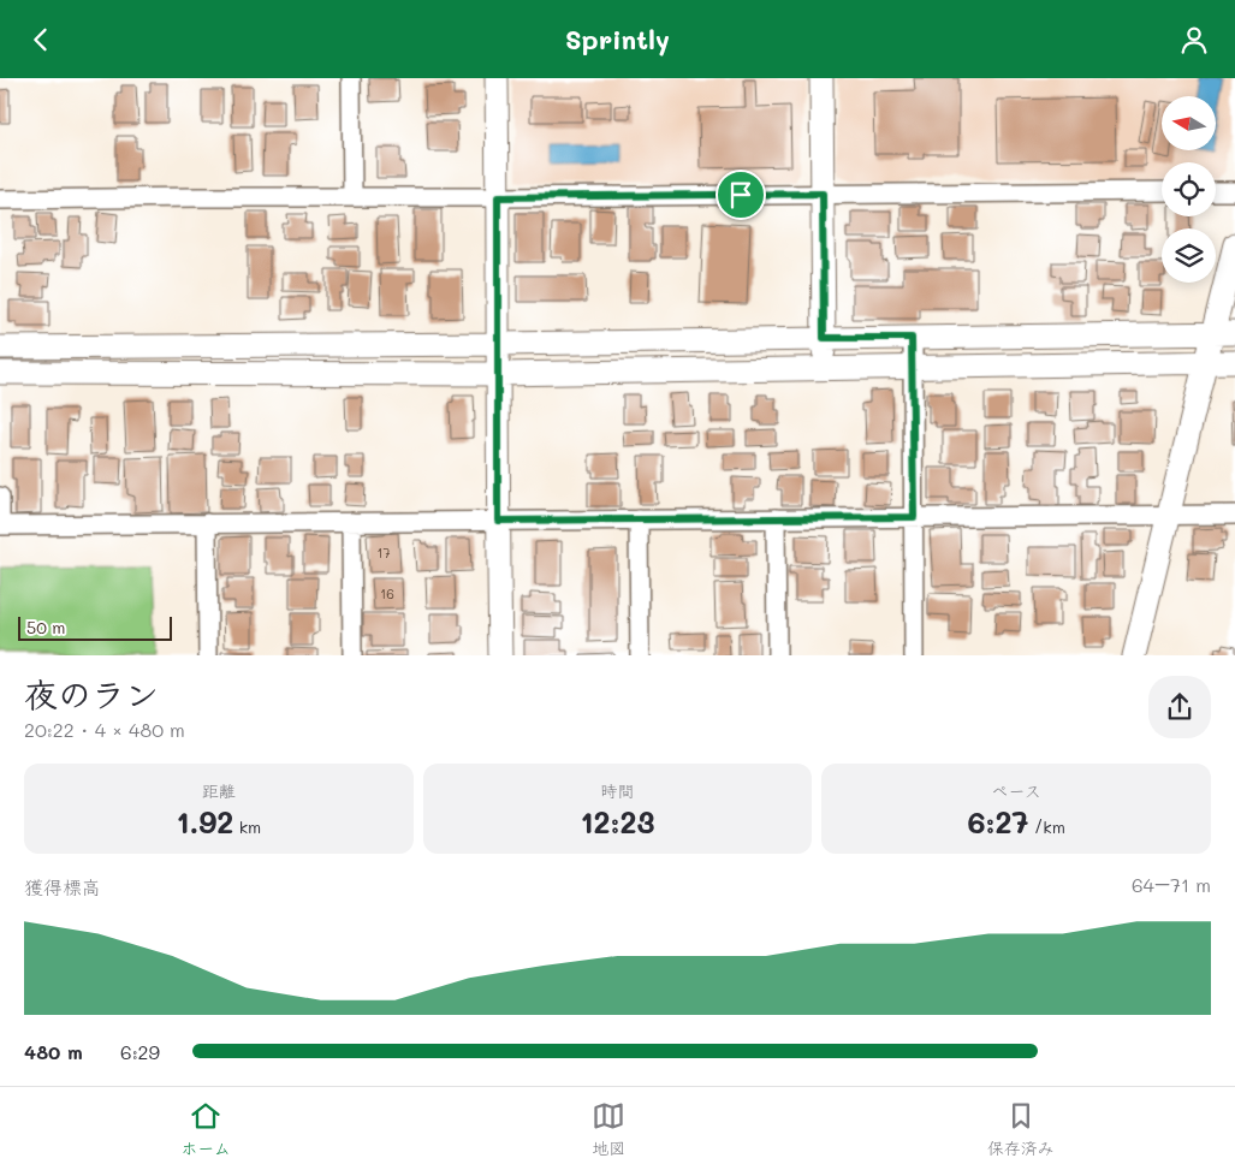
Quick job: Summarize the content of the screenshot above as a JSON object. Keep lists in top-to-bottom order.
{
  "house_numbers": ["17", "16"],
  "scale_bar": "50 m",
  "north": "left",
  "page": {
    "header": "Sprintly",
    "scale": "50 m",
    "heading": ["夜のラン", "20:22 · 4 × 480 m"],
    "stats": [
      ["距離", "1.92 km"],
      ["時間", "12:23"],
      ["ペース", "6:27 /km"]
    ],
    "chart": ["獲得標高", "64–71 m"],
    "list": [
      {
        "name": "480 m",
        "note": "6:29"
      }
    ],
    "tabs": ["ホーム", "地図", "保存済み"]
  }
}
